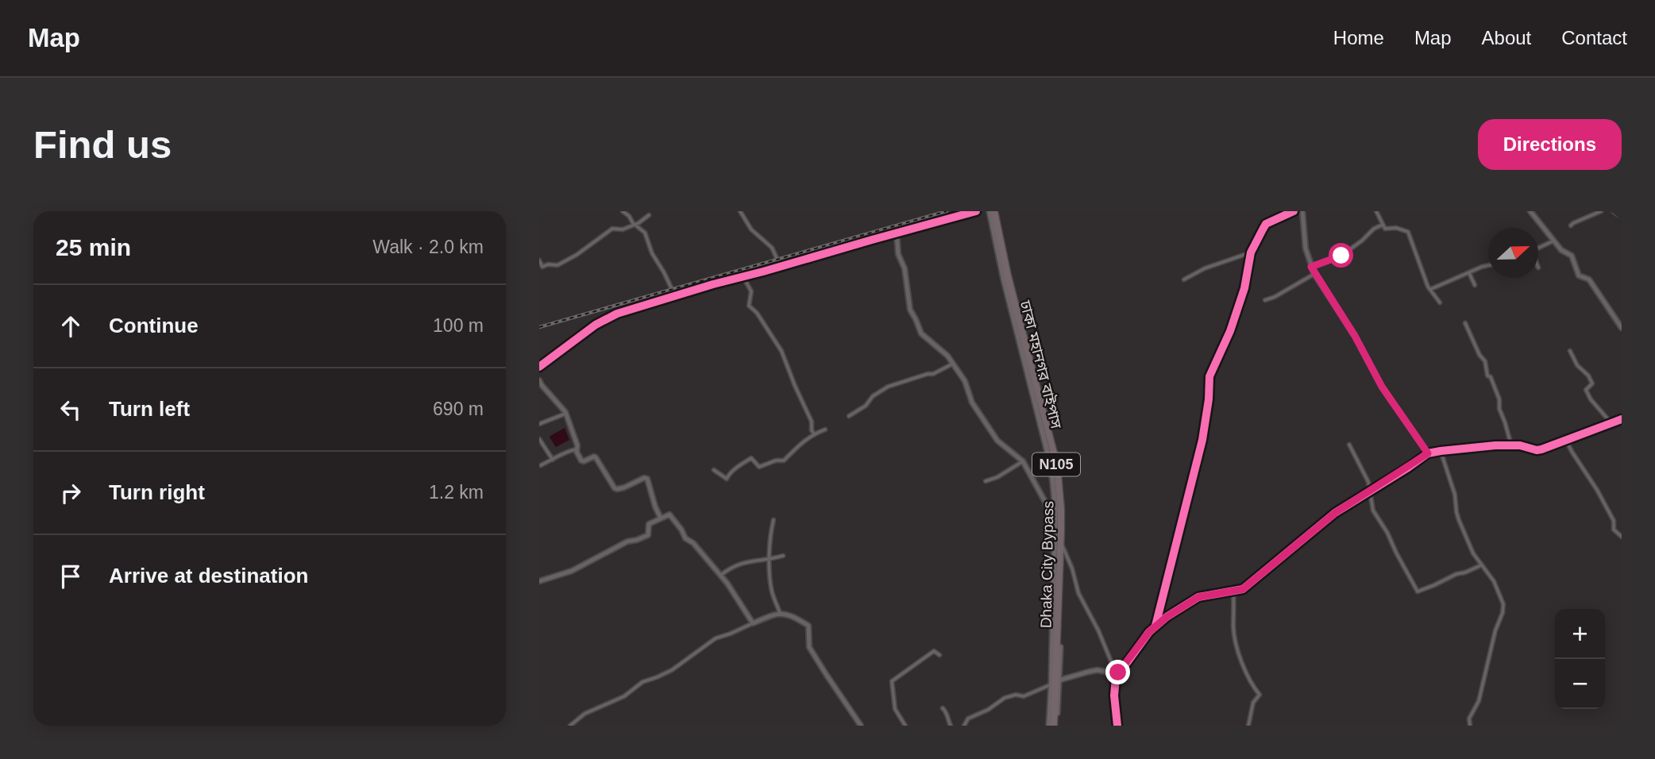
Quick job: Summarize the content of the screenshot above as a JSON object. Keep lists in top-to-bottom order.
{
  "streets": {
    "highway": ["ঢাকা মহানগর বাইপাস", "N105"]
  },
  "north": "right",
  "page": {
    "header": "Map",
    "nav": [
      "Home",
      "Map",
      "About",
      "Contact"
    ],
    "buttons": "Directions",
    "title": "Find us",
    "heading": ["25 min", "Walk · 2.0 km"],
    "list": [
      ["Continue", "100 m"],
      ["Turn left", "690 m"],
      ["Turn right", "1.2 km"],
      "Arrive at destination"
    ],
    "map_buttons": ["+", "−"]
  }
}
